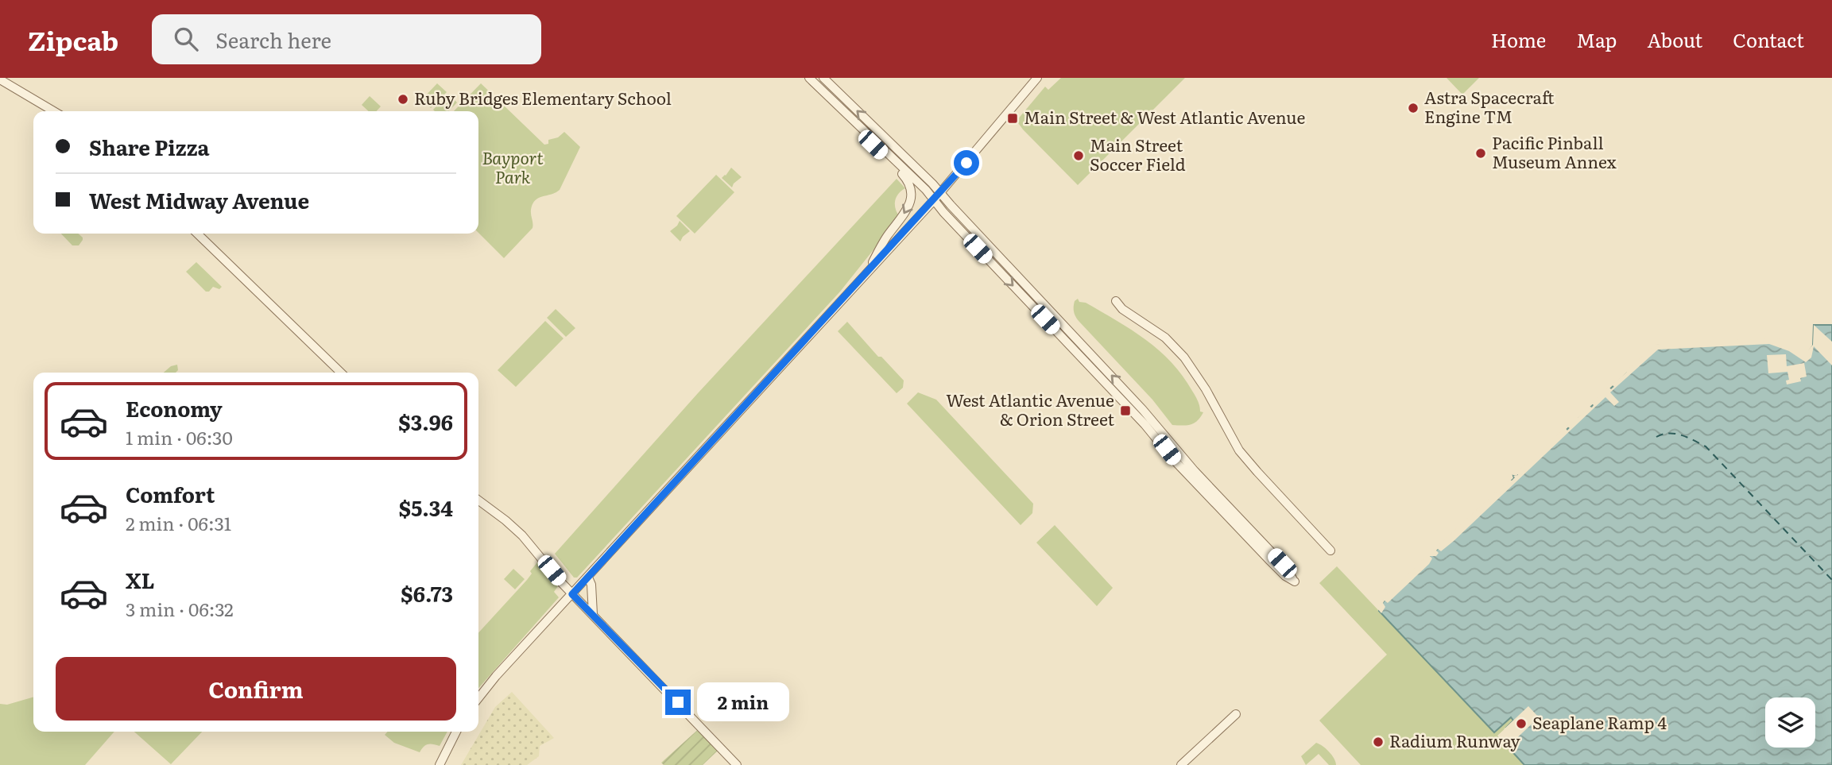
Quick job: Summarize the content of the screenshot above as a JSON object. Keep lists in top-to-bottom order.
{
  "parks": ["Bayport Park"],
  "places": {
    "other": [
      "Ruby Bridges Elementary School",
      "Astra Spacecraft Engine TM",
      "Pacific Pinball Museum Annex",
      "Main Street Soccer Field",
      "Seaplane Ramp 4",
      "Radium Runway"
    ],
    "transit": ["Main Street & West Atlantic Avenue", "West Atlantic Avenue & Orion Street"]
  },
  "page": {
    "header": "Zipcab",
    "search": "Search here",
    "nav": [
      "Home",
      "Map",
      "About",
      "Contact"
    ],
    "banner": ["Share Pizza", "West Midway Avenue"],
    "list": [
      {
        "name": "Economy",
        "note": "1 min · 06:30",
        "value": "$3.96"
      },
      {
        "name": "Comfort",
        "note": "2 min · 06:31",
        "value": "$5.34"
      },
      {
        "name": "XL",
        "note": "3 min · 06:32",
        "value": "$6.73"
      }
    ],
    "buttons": "Confirm",
    "bubble": "2 min"
  }
}
